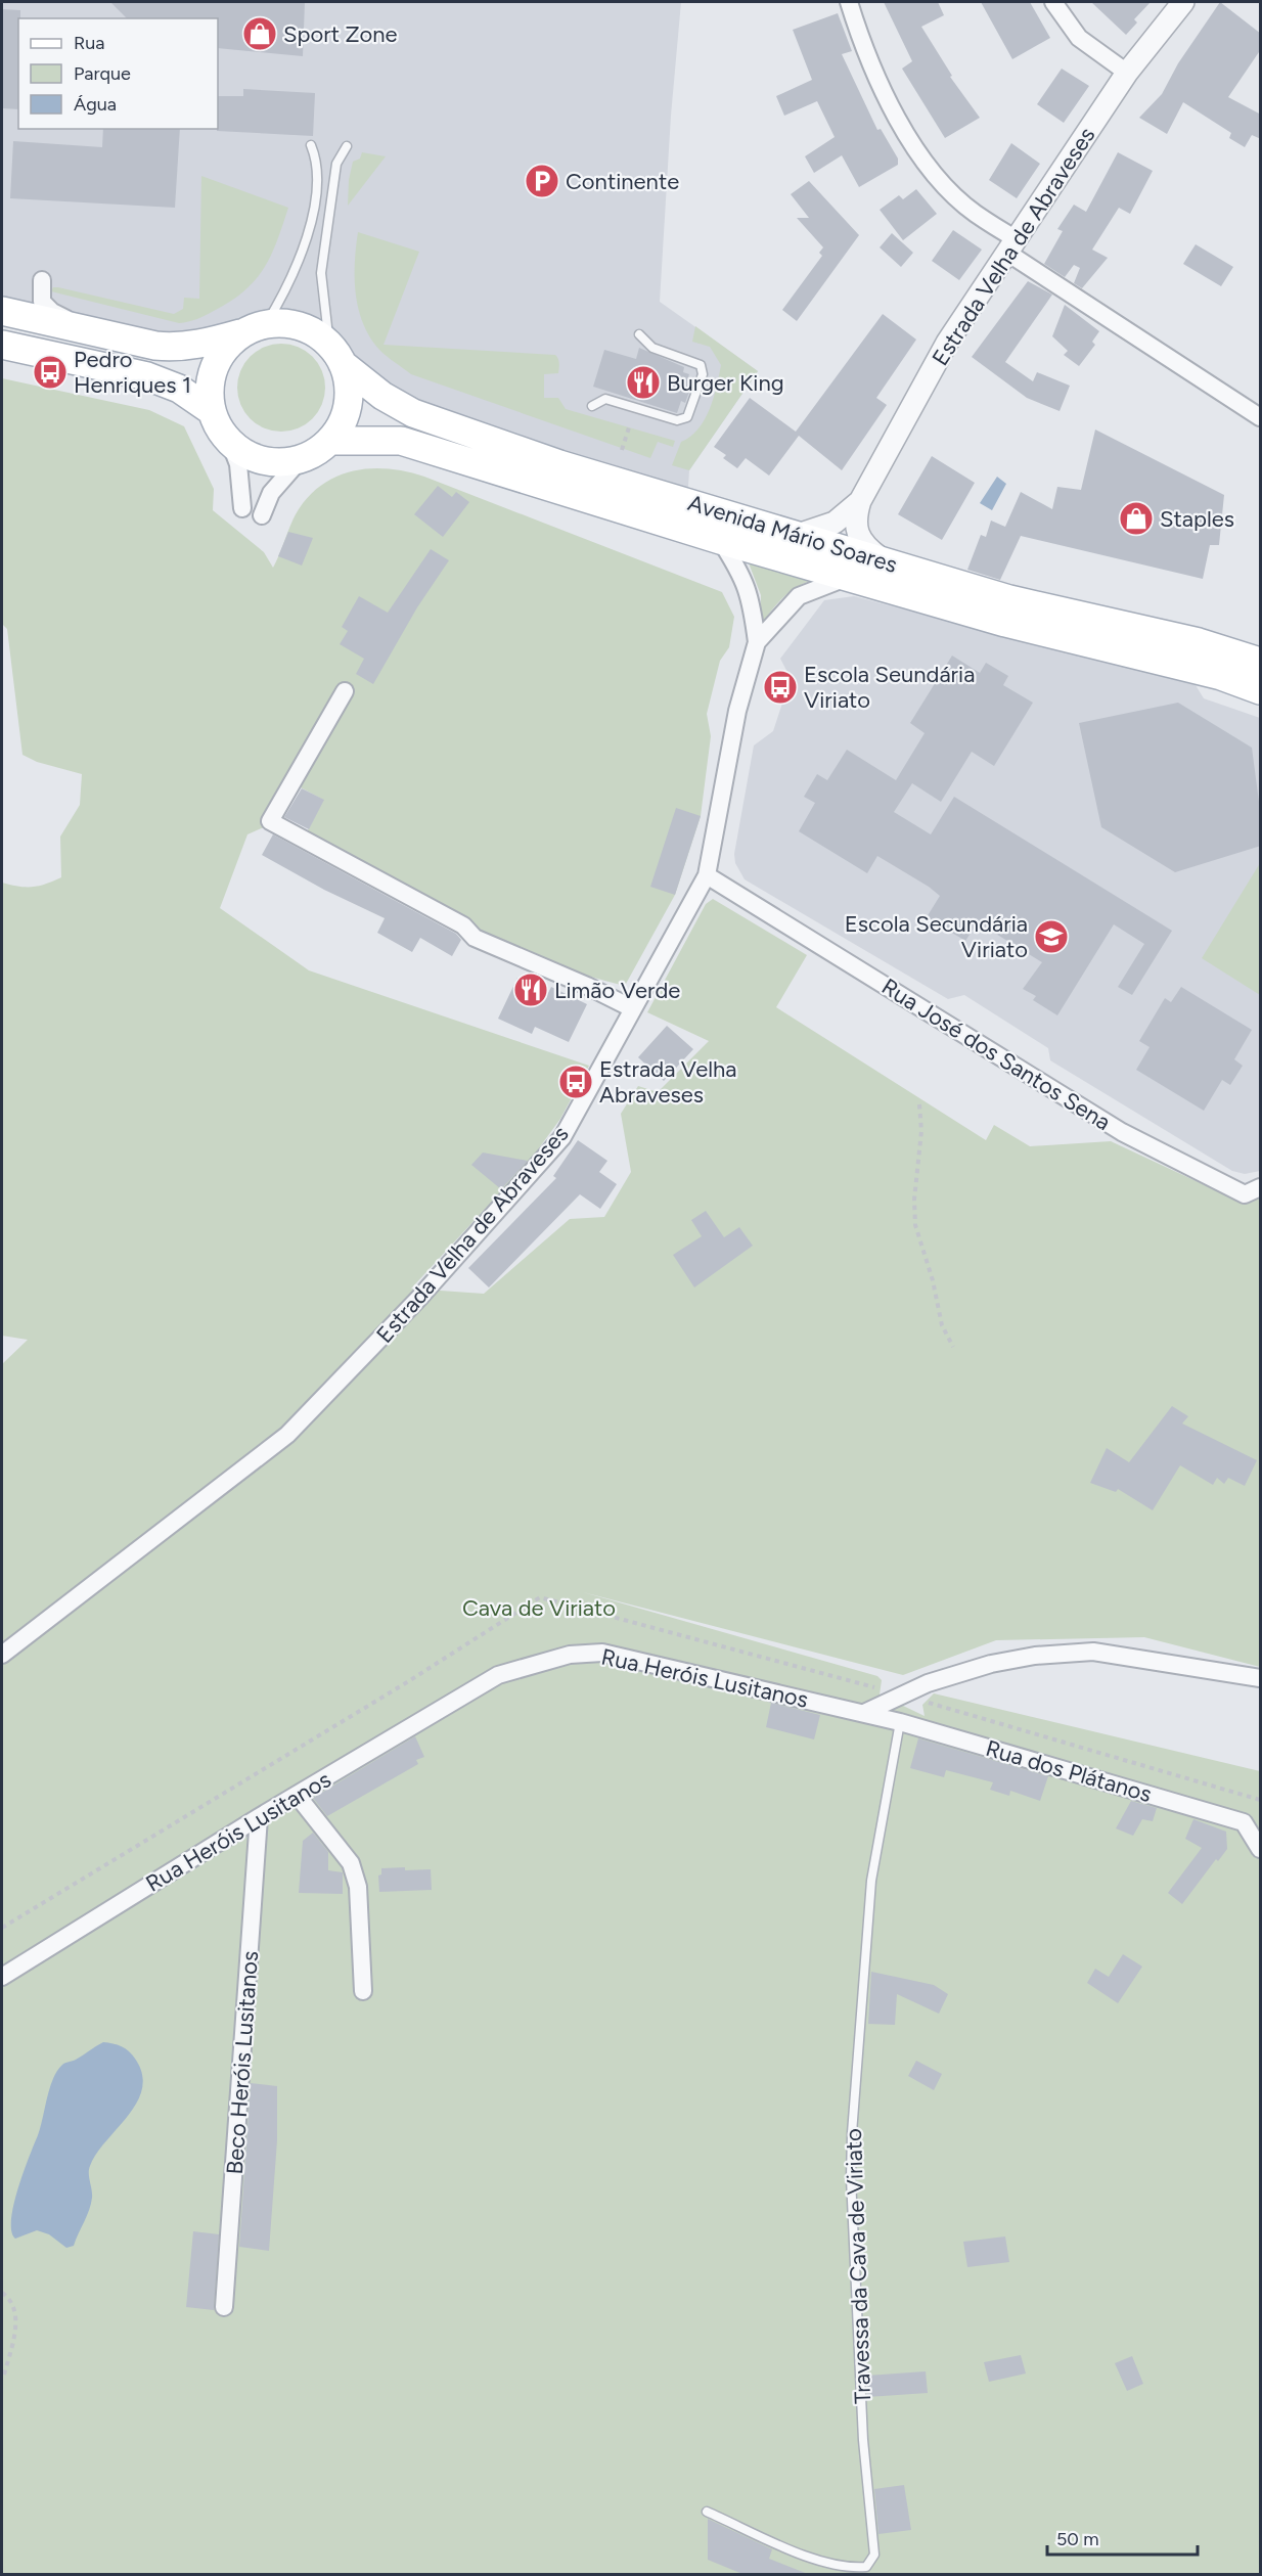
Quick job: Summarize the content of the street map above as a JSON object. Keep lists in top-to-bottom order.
{
  "streets": {
    "main road": ["Avenida Mário Soares"],
    "street": [
      "Estrada Velha de Abraveses",
      "Rua José dos Santos Sena",
      "Rua Heróis Lusitanos",
      "Rua dos Plátanos",
      "Beco Heróis Lusitanos"
    ],
    "lane": ["Travessa da Cava de Viriato"]
  },
  "crossings": [
    ["Estrada Velha de Abraveses", "Rua José dos Santos Sena"],
    ["Rua Heróis Lusitanos", "Rua dos Plátanos"],
    ["Rua Heróis Lusitanos", "Beco Heróis Lusitanos"],
    ["Rua dos Plátanos", "Travessa da Cava de Viriato"]
  ],
  "parks": ["Cava de Viriato"],
  "places": {
    "shop": ["Sport Zone", "Staples"],
    "parking": ["Continente"],
    "bus stop": ["Pedro Henriques 1", "Escola Seundária Viriato", "Estrada Velha Abraveses"],
    "restaurant": ["Burger King", "Limão Verde"],
    "school or university": ["Escola Secundária Viriato"]
  },
  "legend": ["Rua", "Parque", "Água"],
  "scale_bar": "50 m"
}
